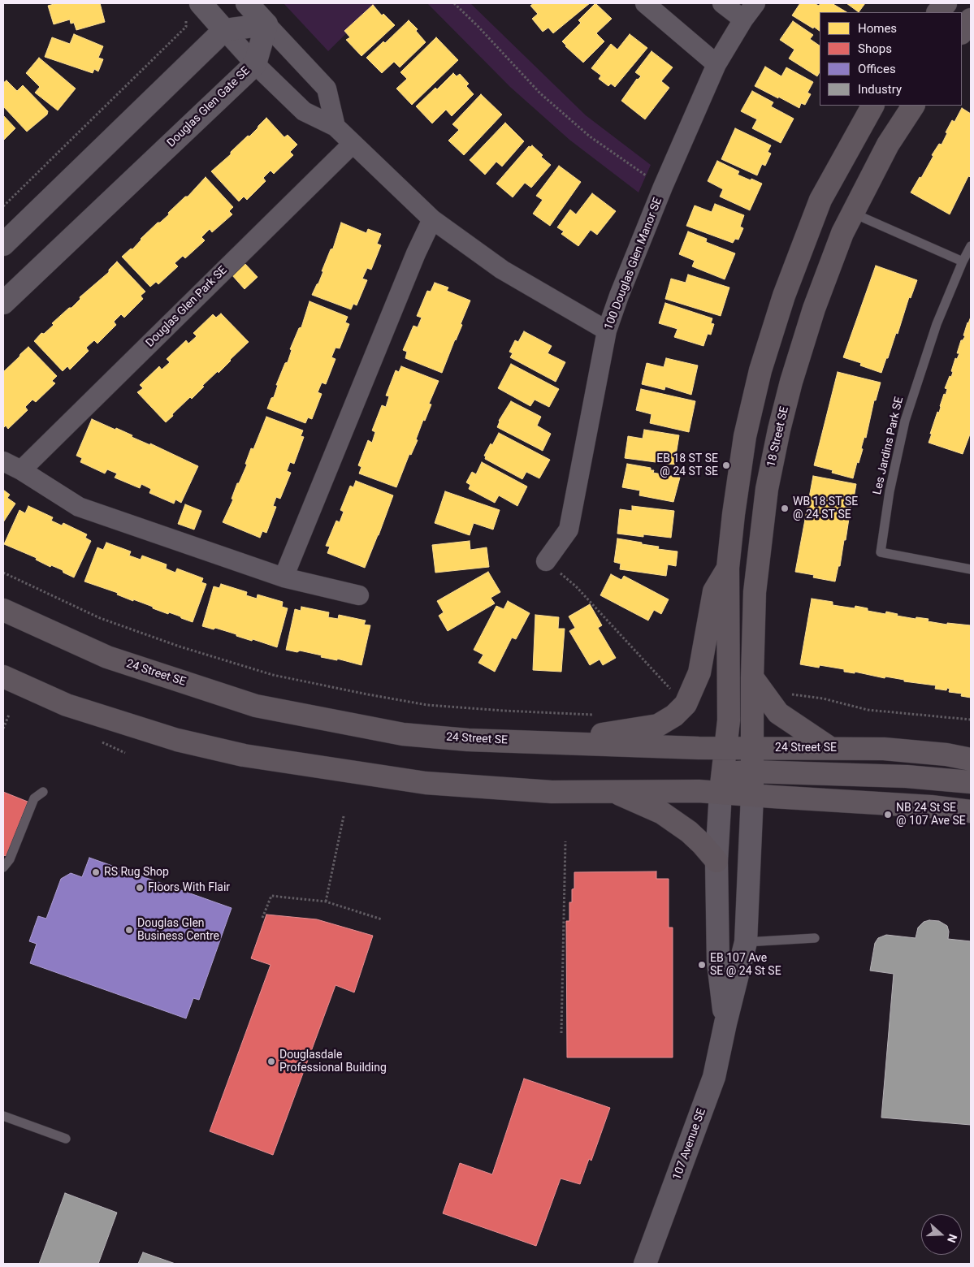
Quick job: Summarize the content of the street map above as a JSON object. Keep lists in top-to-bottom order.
{
  "streets": {
    "main road": ["18 Street SE", "24 Street SE"],
    "street": [
      "Douglas Glen Gate SE",
      "100 Douglas Glen Manor SE",
      "Douglas Glen Park SE",
      "107 Avenue SE"
    ],
    "lane": ["Les Jardins Park SE"]
  },
  "crossings": [
    ["18 Street SE", "24 Street SE"],
    ["18 Street SE", "107 Avenue SE"]
  ],
  "places": [
    "EB 18 ST SE @ 24 ST SE",
    "WB 18 ST SE @ 24 ST SE",
    "NB 24 St SE @ 107 Ave SE",
    "RS Rug Shop",
    "Floors With Flair",
    "Douglas Glen Business Centre",
    "EB 107 Ave SE @ 24 St SE",
    "Douglasdale Professional Building"
  ],
  "legend": [
    "Homes",
    "Shops",
    "Offices",
    "Industry"
  ],
  "north": "right"
}
